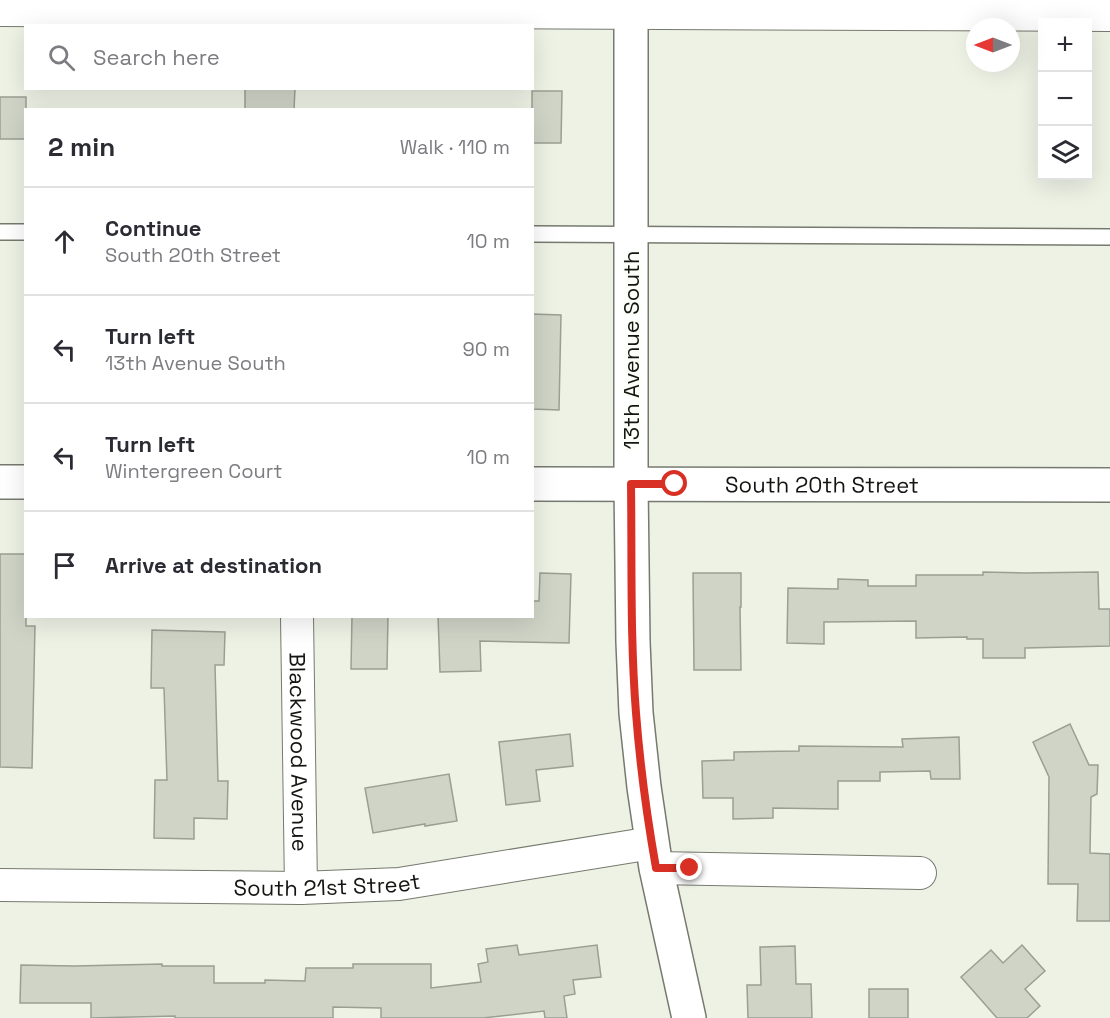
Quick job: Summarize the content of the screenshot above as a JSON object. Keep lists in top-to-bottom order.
{
  "streets": {
    "street": [
      "13th Avenue South",
      "South 20th Street",
      "Blackwood Avenue",
      "South 21st Street"
    ]
  },
  "crossings": [
    ["13th Avenue South", "South 20th Street"],
    ["13th Avenue South", "South 21st Street"],
    ["Blackwood Avenue", "South 21st Street"]
  ],
  "north": "left",
  "page": {
    "map_buttons": ["+", "−"],
    "search": "Search here",
    "heading": ["2 min", "Walk · 110 m"],
    "list": [
      ["Continue", "South 20th Street", "10 m"],
      ["Turn left", "13th Avenue South", "90 m"],
      ["Turn left", "Wintergreen Court", "10 m"],
      "Arrive at destination"
    ]
  }
}
